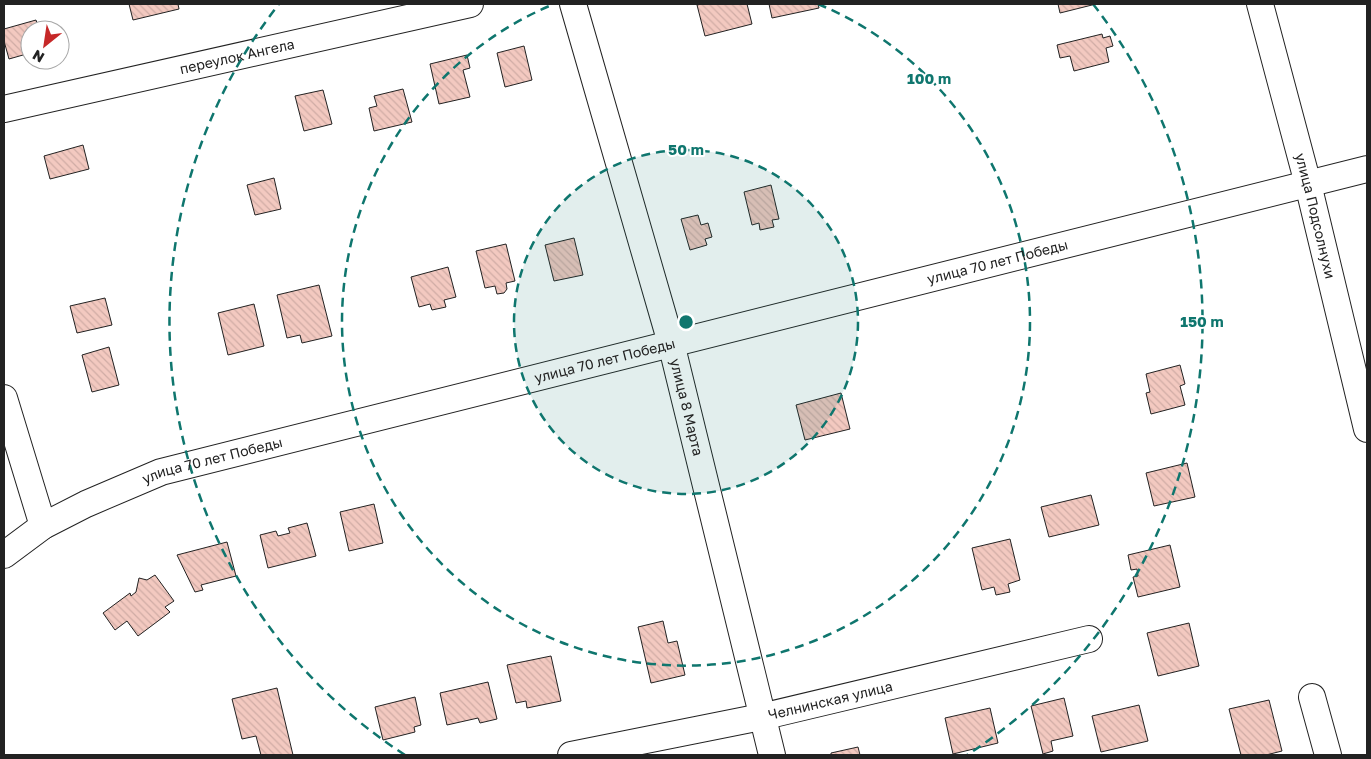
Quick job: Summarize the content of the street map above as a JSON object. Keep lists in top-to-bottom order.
{
  "streets": {
    "street": [
      "переулок Ангела",
      "улица Подсолнухи",
      "улица 70 лет Победы",
      "улица 8 Марта",
      "Челнинская улица"
    ]
  },
  "crossings": [
    ["улица Подсолнухи", "улица 70 лет Победы"],
    ["улица 70 лет Победы", "улица 8 Марта"],
    ["улица 8 Марта", "Челнинская улица"]
  ],
  "north": "bottom left",
  "rings": ["100 m", "50 m", "150 m"]
}
